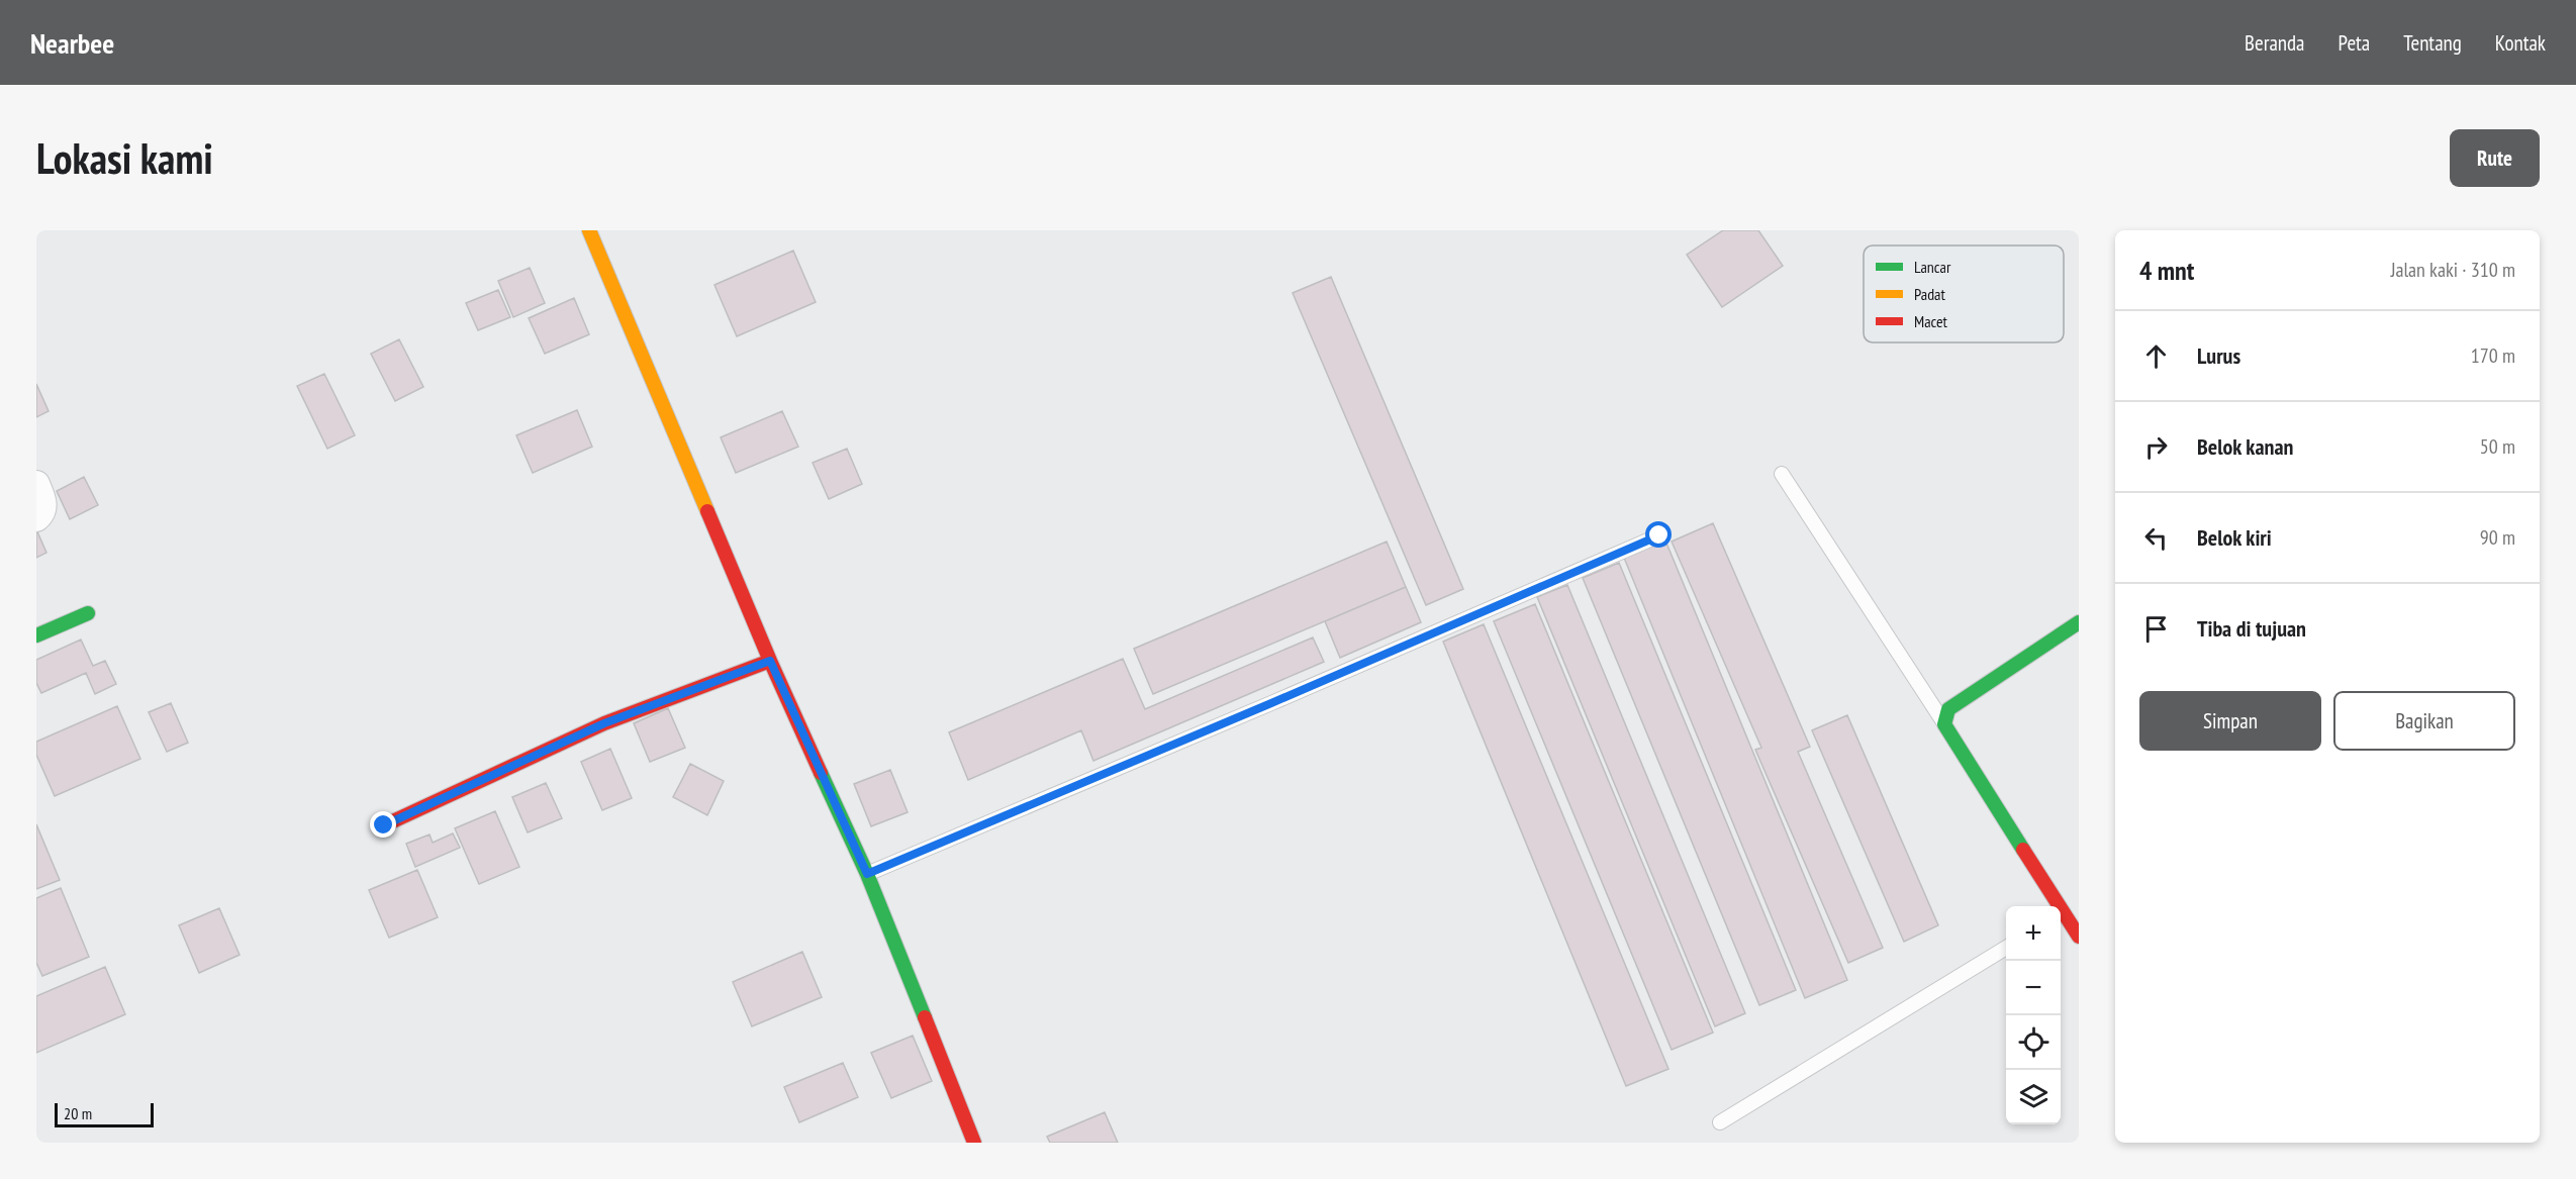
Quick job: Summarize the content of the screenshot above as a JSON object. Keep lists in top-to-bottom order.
{
  "legend": ["Lancar", "Padat", "Macet"],
  "scale_bar": "20 m",
  "page": {
    "header": "Nearbee",
    "nav": [
      "Beranda",
      "Peta",
      "Tentang",
      "Kontak"
    ],
    "buttons": [
      "Rute",
      ["Simpan", "Bagikan"]
    ],
    "title": "Lokasi kami",
    "heading": ["4 mnt", "Jalan kaki · 310 m"],
    "list": [
      ["Lurus", "170 m"],
      ["Belok kanan", "50 m"],
      ["Belok kiri", "90 m"],
      "Tiba di tujuan"
    ],
    "map_buttons": ["+", "−"],
    "scale": "20 m"
  }
}
